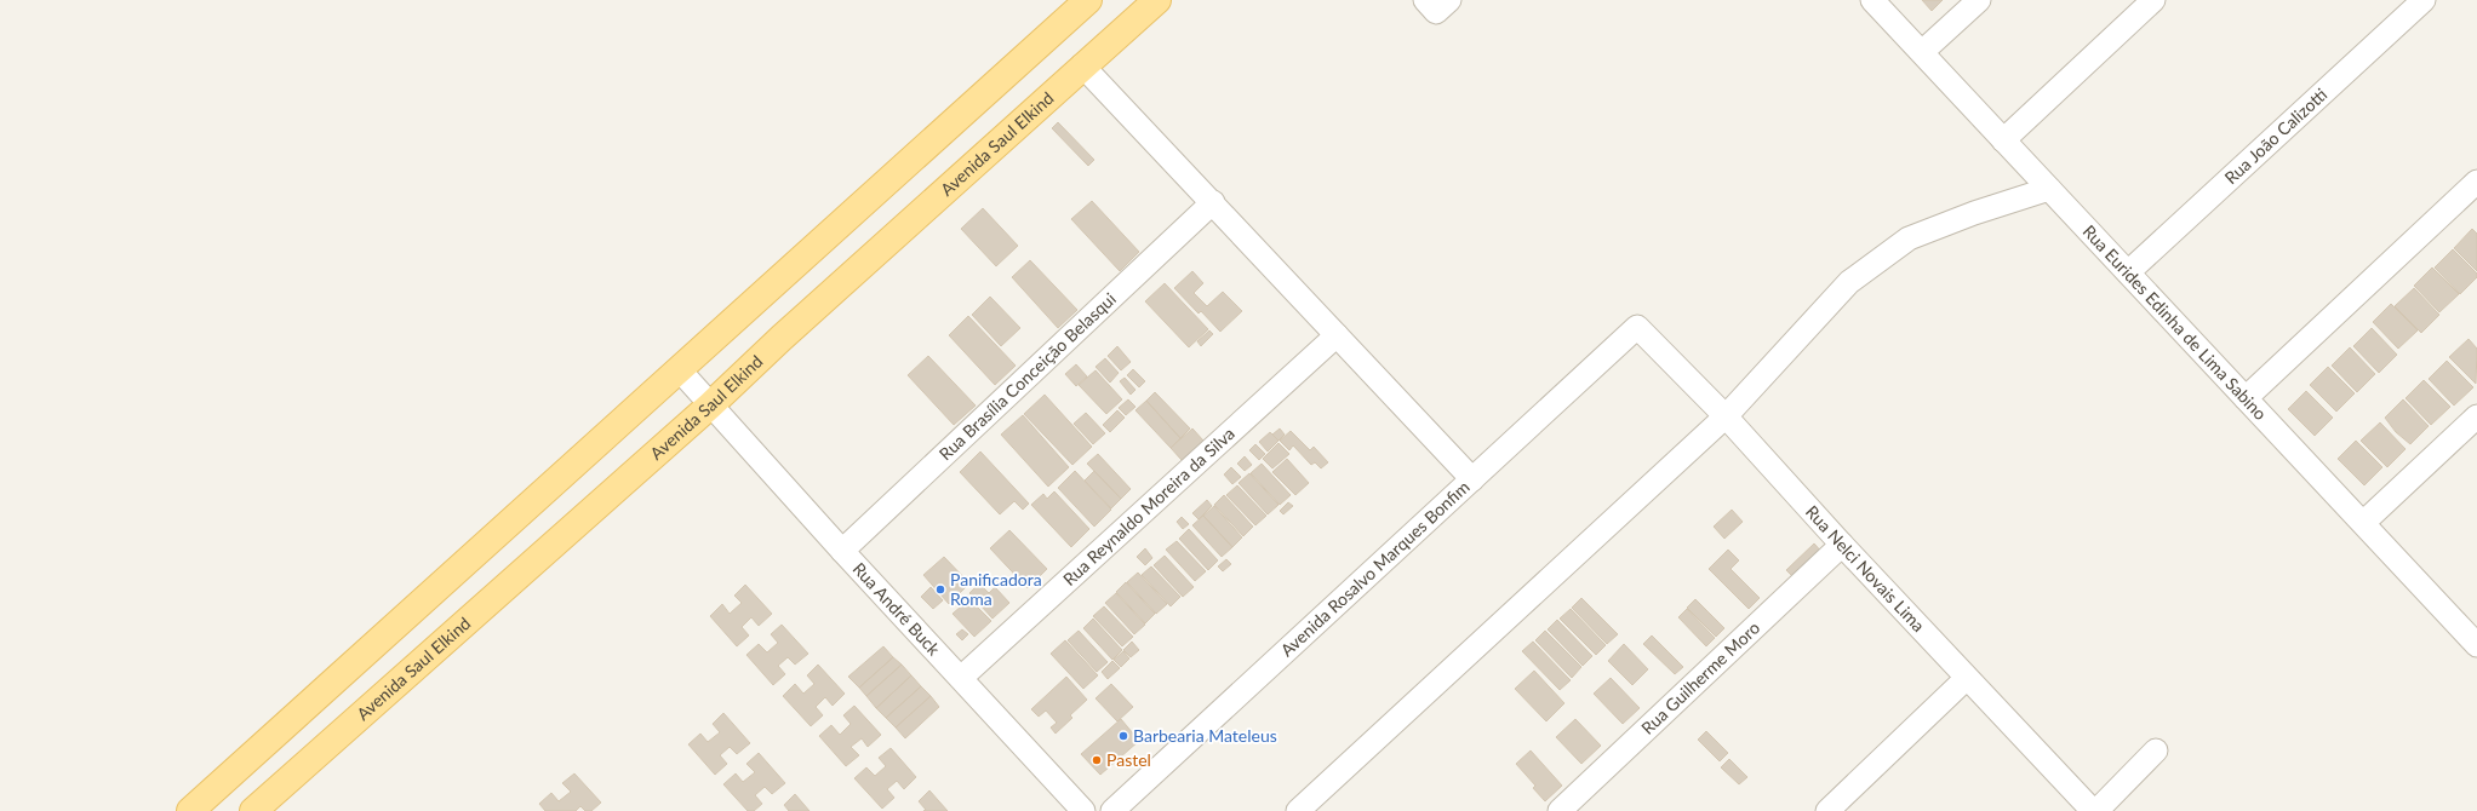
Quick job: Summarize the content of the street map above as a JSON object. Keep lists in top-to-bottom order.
{
  "streets": {
    "main road": ["Avenida Saul Elkind"],
    "street": [
      "Rua João Calizotti",
      "Rua Eurides Edinha de Lima Sabino",
      "Rua Brasília Conceição Belasqui",
      "Rua Reynaldo Moreira da Silva",
      "Avenida Rosalvo Marques Bonfim",
      "Rua Nelci Novais Lima",
      "Rua André Buck",
      "Rua Guilherme Moro"
    ]
  },
  "crossings": [
    ["Rua João Calizotti", "Rua Eurides Edinha de Lima Sabino"],
    ["Avenida Saul Elkind", "Rua André Buck"],
    ["Rua Brasília Conceição Belasqui", "Rua André Buck"],
    ["Rua Reynaldo Moreira da Silva", "Rua André Buck"],
    ["Avenida Rosalvo Marques Bonfim", "Rua Nelci Novais Lima"],
    ["Rua Nelci Novais Lima", "Rua Guilherme Moro"]
  ],
  "places": ["Panificadora Roma", "Barbearia Mateleus", "Pastel"]
}
